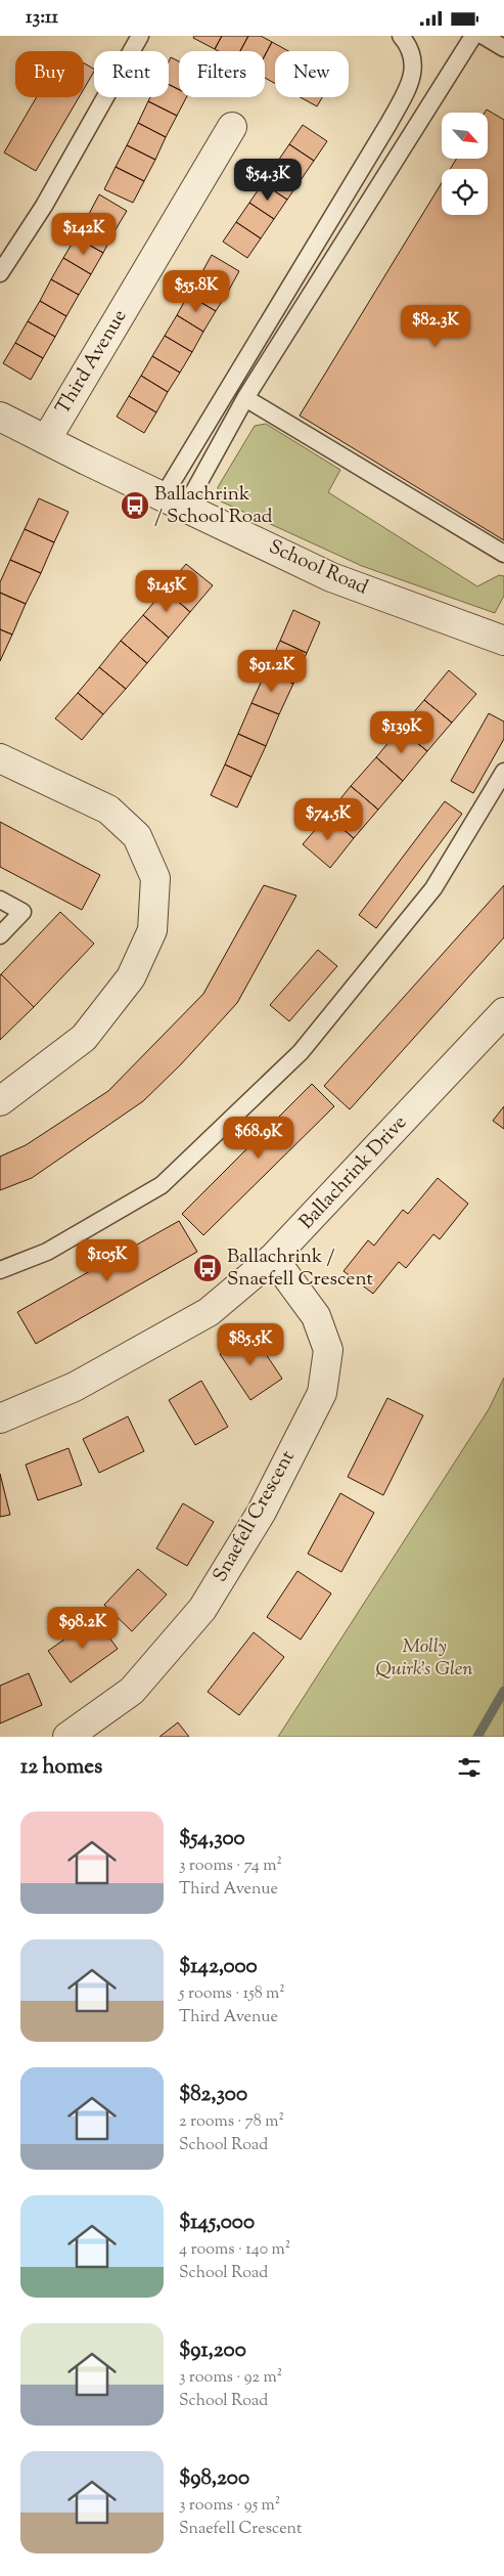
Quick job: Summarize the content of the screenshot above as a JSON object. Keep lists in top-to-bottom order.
{
  "streets": {
    "street": [
      "Third Avenue",
      "School Road",
      "Ballachrink Drive",
      "Snaefell Crescent"
    ]
  },
  "crossings": [
    ["Third Avenue", "School Road"],
    ["Ballachrink Drive", "Snaefell Crescent"]
  ],
  "parks": ["Molly Quirk's Glen"],
  "places": {
    "bus stop": ["Ballachrink / School Road", "Ballachrink / Snaefell Crescent"]
  },
  "north": "bottom right",
  "page": {
    "status": "13:11",
    "chip": [
      "Buy",
      "Rent",
      "Filters",
      "New"
    ],
    "price": [
      "$54.3K",
      "$142K",
      "$55.8K",
      "$82.3K",
      "$145K",
      "$91.2K",
      "$139K",
      "$74.5K",
      "$68.9K",
      "$105K",
      "$85.5K",
      "$98.2K"
    ],
    "heading": "12 homes",
    "list": [
      {
        "name": "$54,300",
        "note": "3 rooms · 74 m² · Third Avenue"
      },
      {
        "name": "$142,000",
        "note": "5 rooms · 158 m² · Third Avenue"
      },
      {
        "name": "$82,300",
        "note": "2 rooms · 78 m² · School Road"
      },
      {
        "name": "$145,000",
        "note": "4 rooms · 140 m² · School Road"
      },
      {
        "name": "$91,200",
        "note": "3 rooms · 92 m² · School Road"
      },
      {
        "name": "$98,200",
        "note": "3 rooms · 95 m² · Snaefell Crescent"
      }
    ]
  }
}
